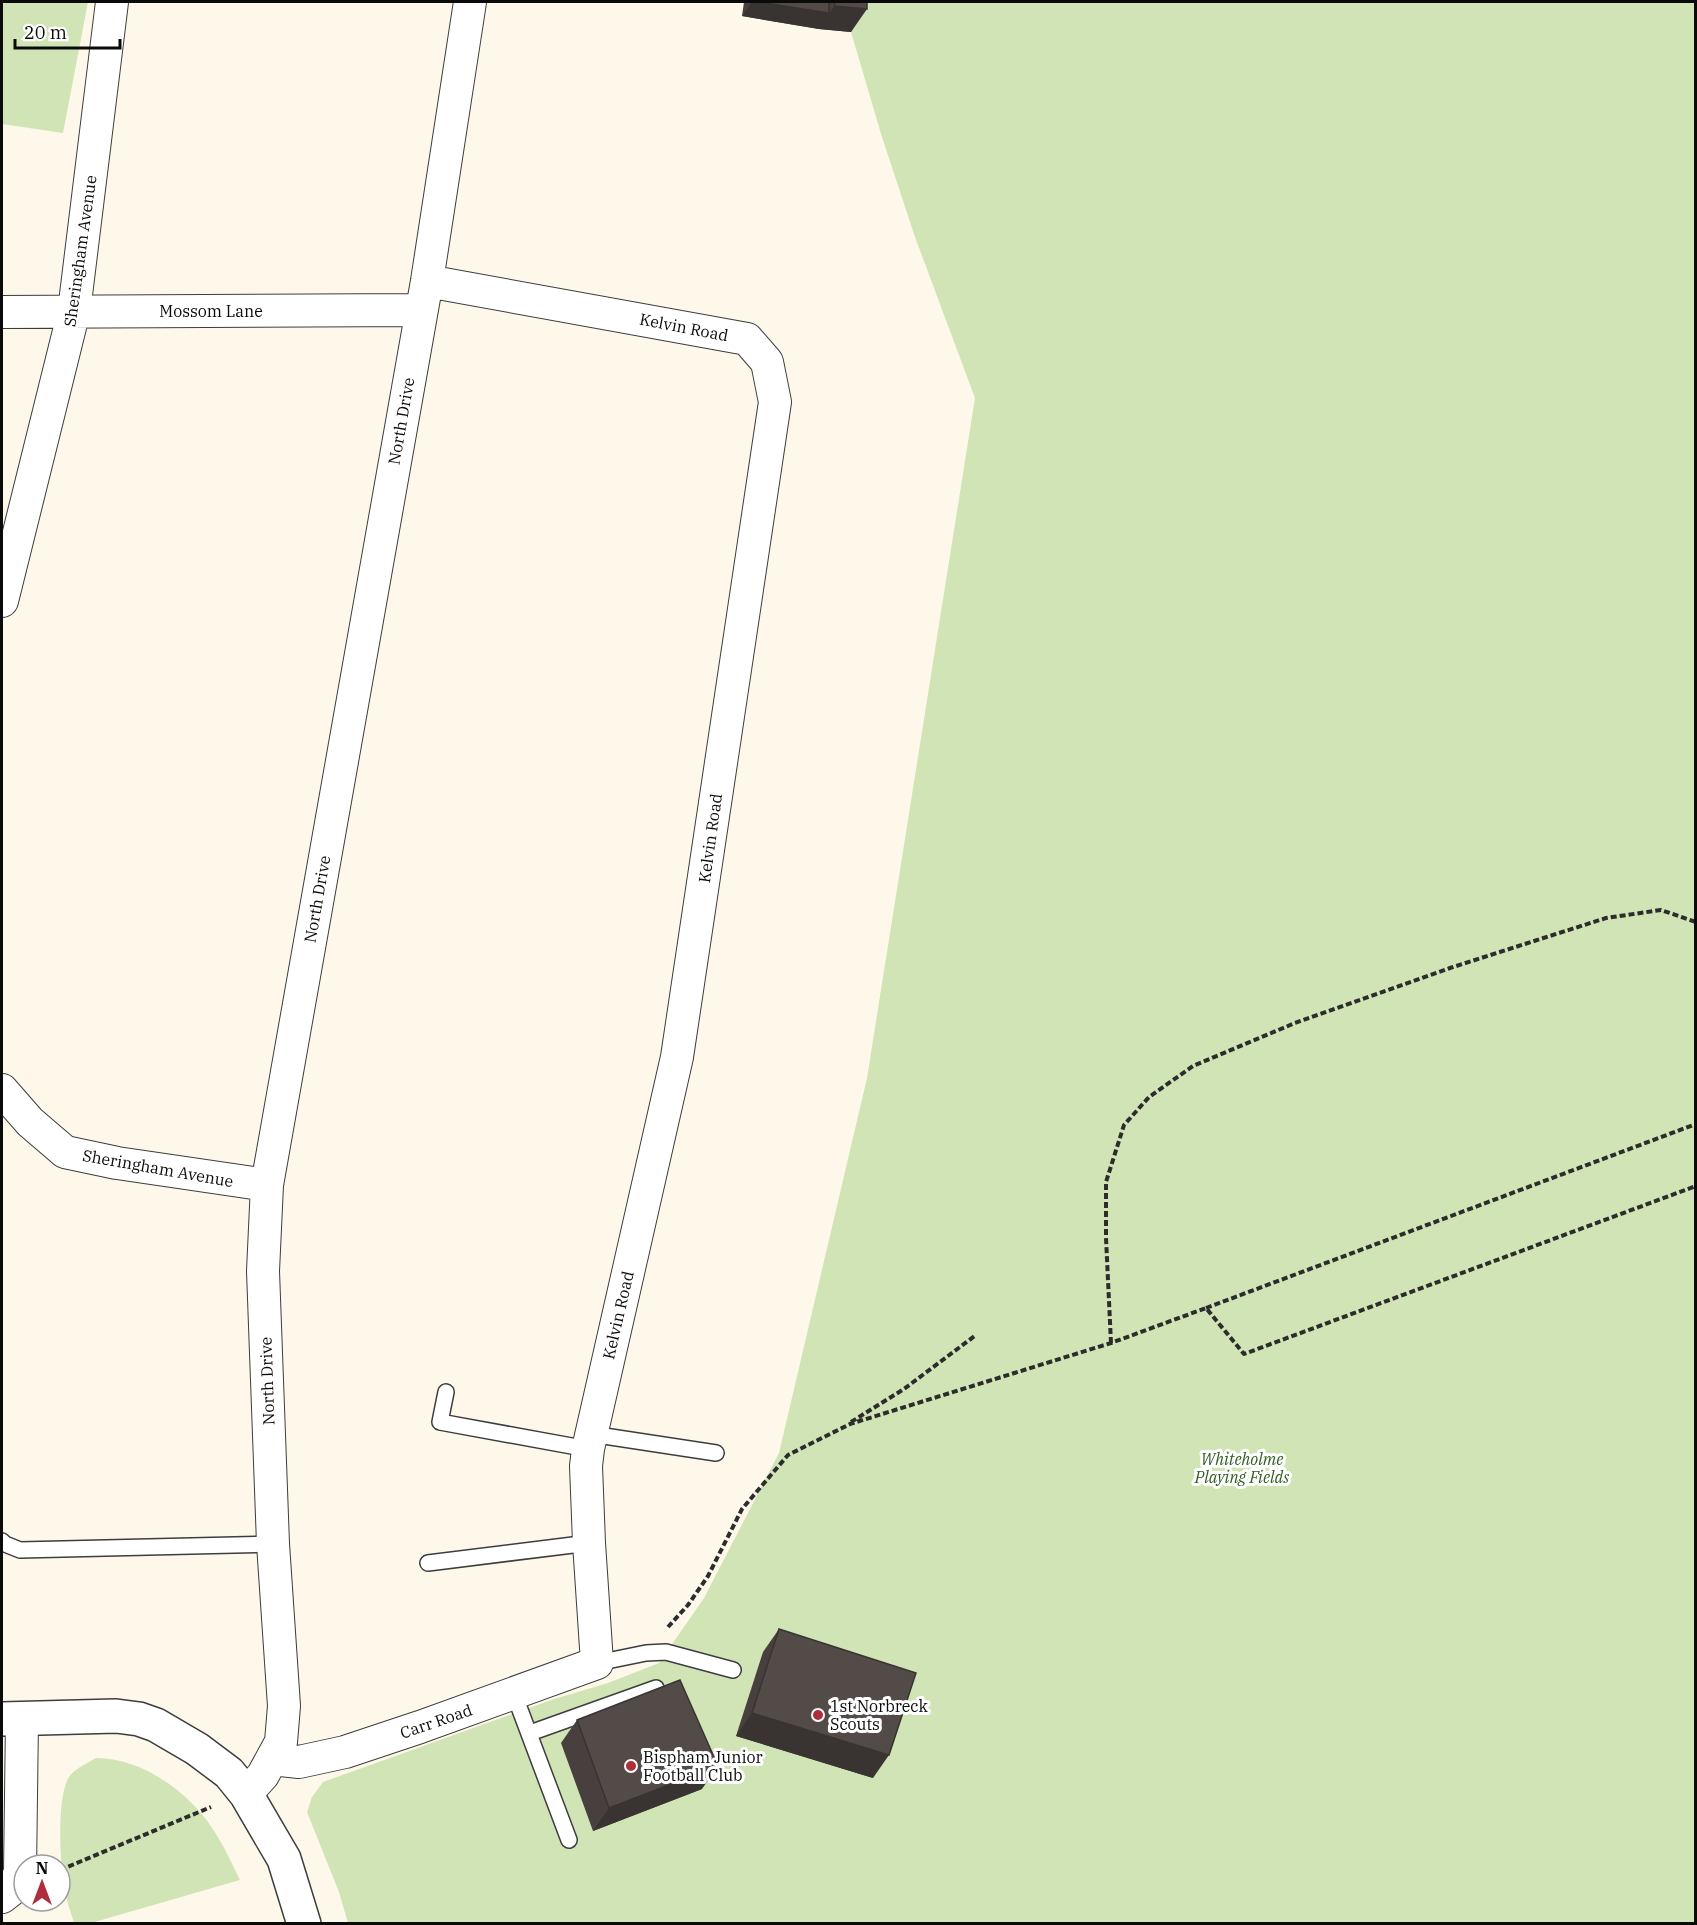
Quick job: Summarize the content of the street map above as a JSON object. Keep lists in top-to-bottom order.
{
  "streets": {
    "street": [
      "Sheringham Avenue",
      "Mossom Lane",
      "Kelvin Road",
      "North Drive",
      "Carr Road"
    ]
  },
  "crossings": [
    ["Sheringham Avenue", "Mossom Lane"],
    ["Sheringham Avenue", "North Drive"],
    ["Mossom Lane", "Kelvin Road"],
    ["Mossom Lane", "North Drive"],
    ["Kelvin Road", "North Drive"],
    ["Kelvin Road", "Carr Road"],
    ["North Drive", "Carr Road"]
  ],
  "parks": ["Whiteholme Playing Fields"],
  "places": ["1st Norbreck Scouts", "Bispham Junior Football Club"],
  "scale_bar": "20 m",
  "north": "top"
}
